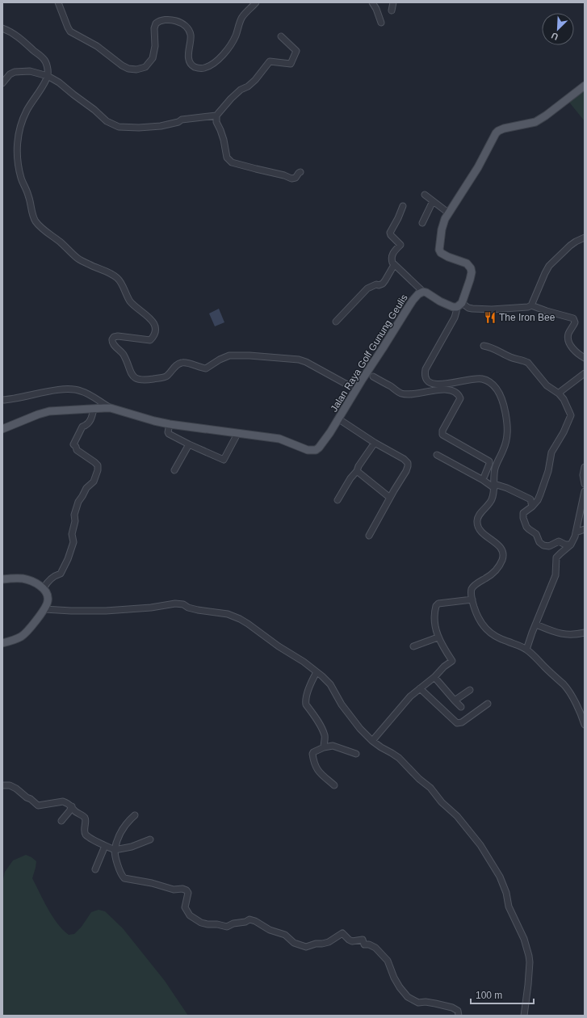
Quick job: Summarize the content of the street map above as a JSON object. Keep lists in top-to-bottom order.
{
  "streets": {
    "main road": ["Jalan Raya Golf Gunung Geulis"]
  },
  "places": {
    "restaurant": ["The Iron Bee"]
  },
  "scale_bar": "100 m",
  "north": "bottom left"
}
